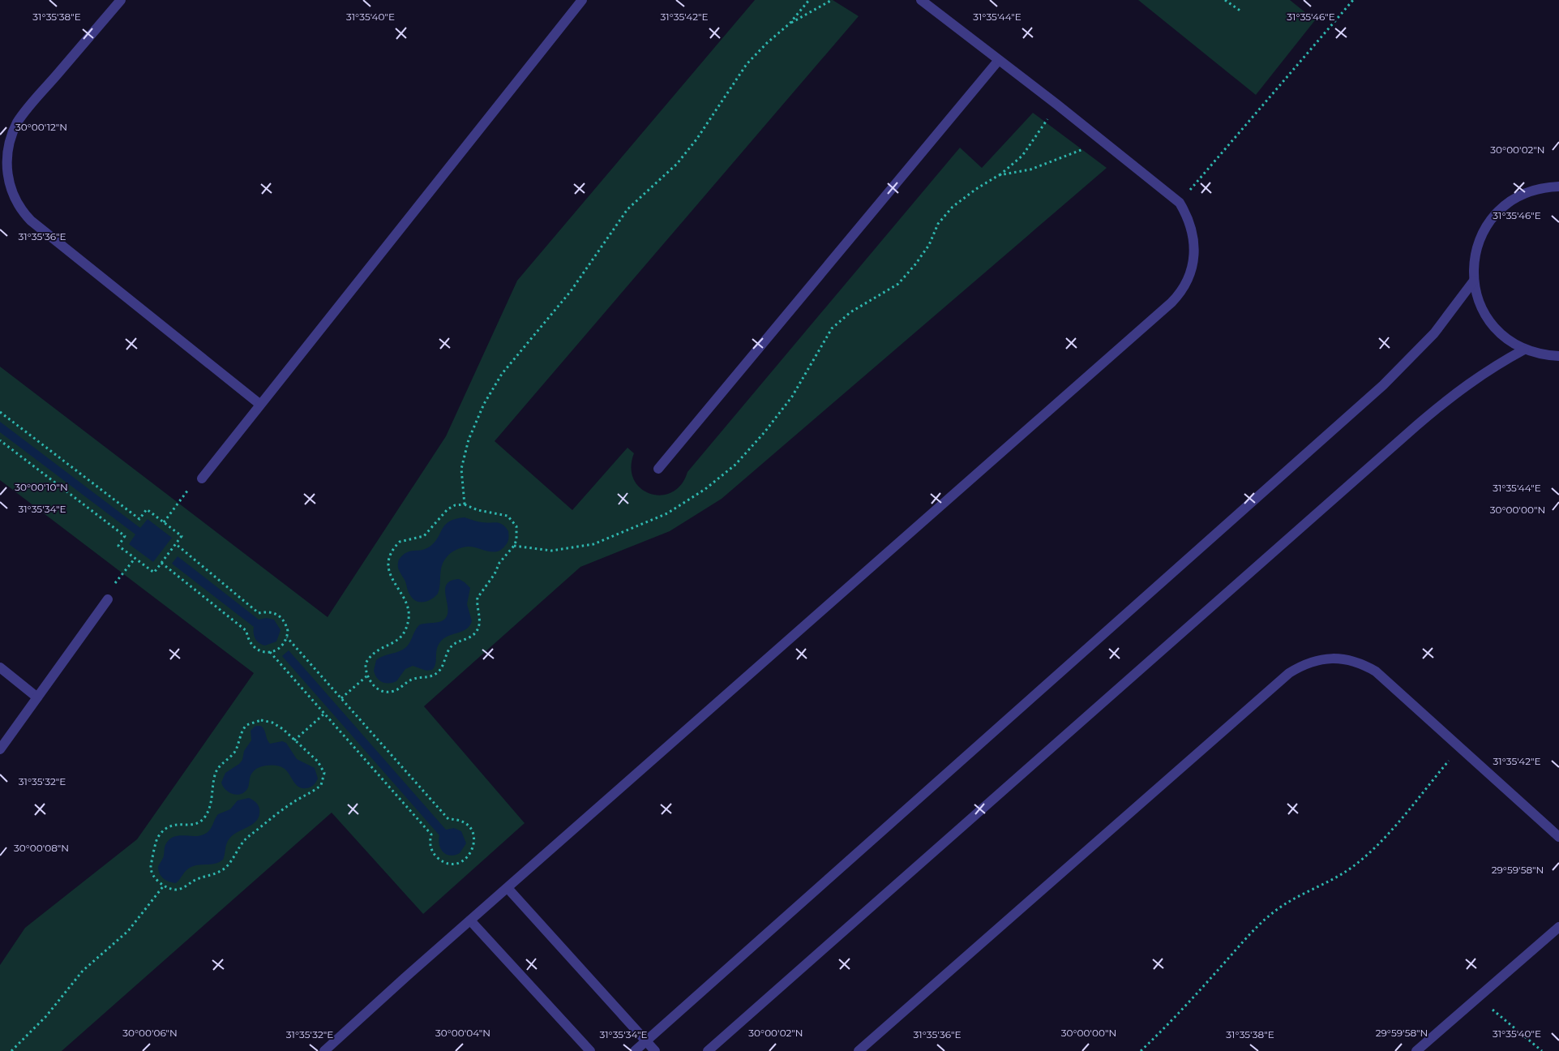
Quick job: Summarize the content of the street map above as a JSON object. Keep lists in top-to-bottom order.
{
  "coordinates": [
    "31°35'42\"E",
    "31°35'38\"E",
    "31°35'40\"E",
    "31°35'44\"E",
    "31°35'46\"E",
    "30°00'12\"N",
    "30°00'02\"N",
    "31°35'36\"E",
    "30°00'10\"N",
    "31°35'34\"E",
    "30°00'00\"N",
    "31°35'32\"E",
    "30°00'08\"N",
    "29°59'58\"N",
    "30°00'06\"N",
    "30°00'04\"N"
  ]
}
